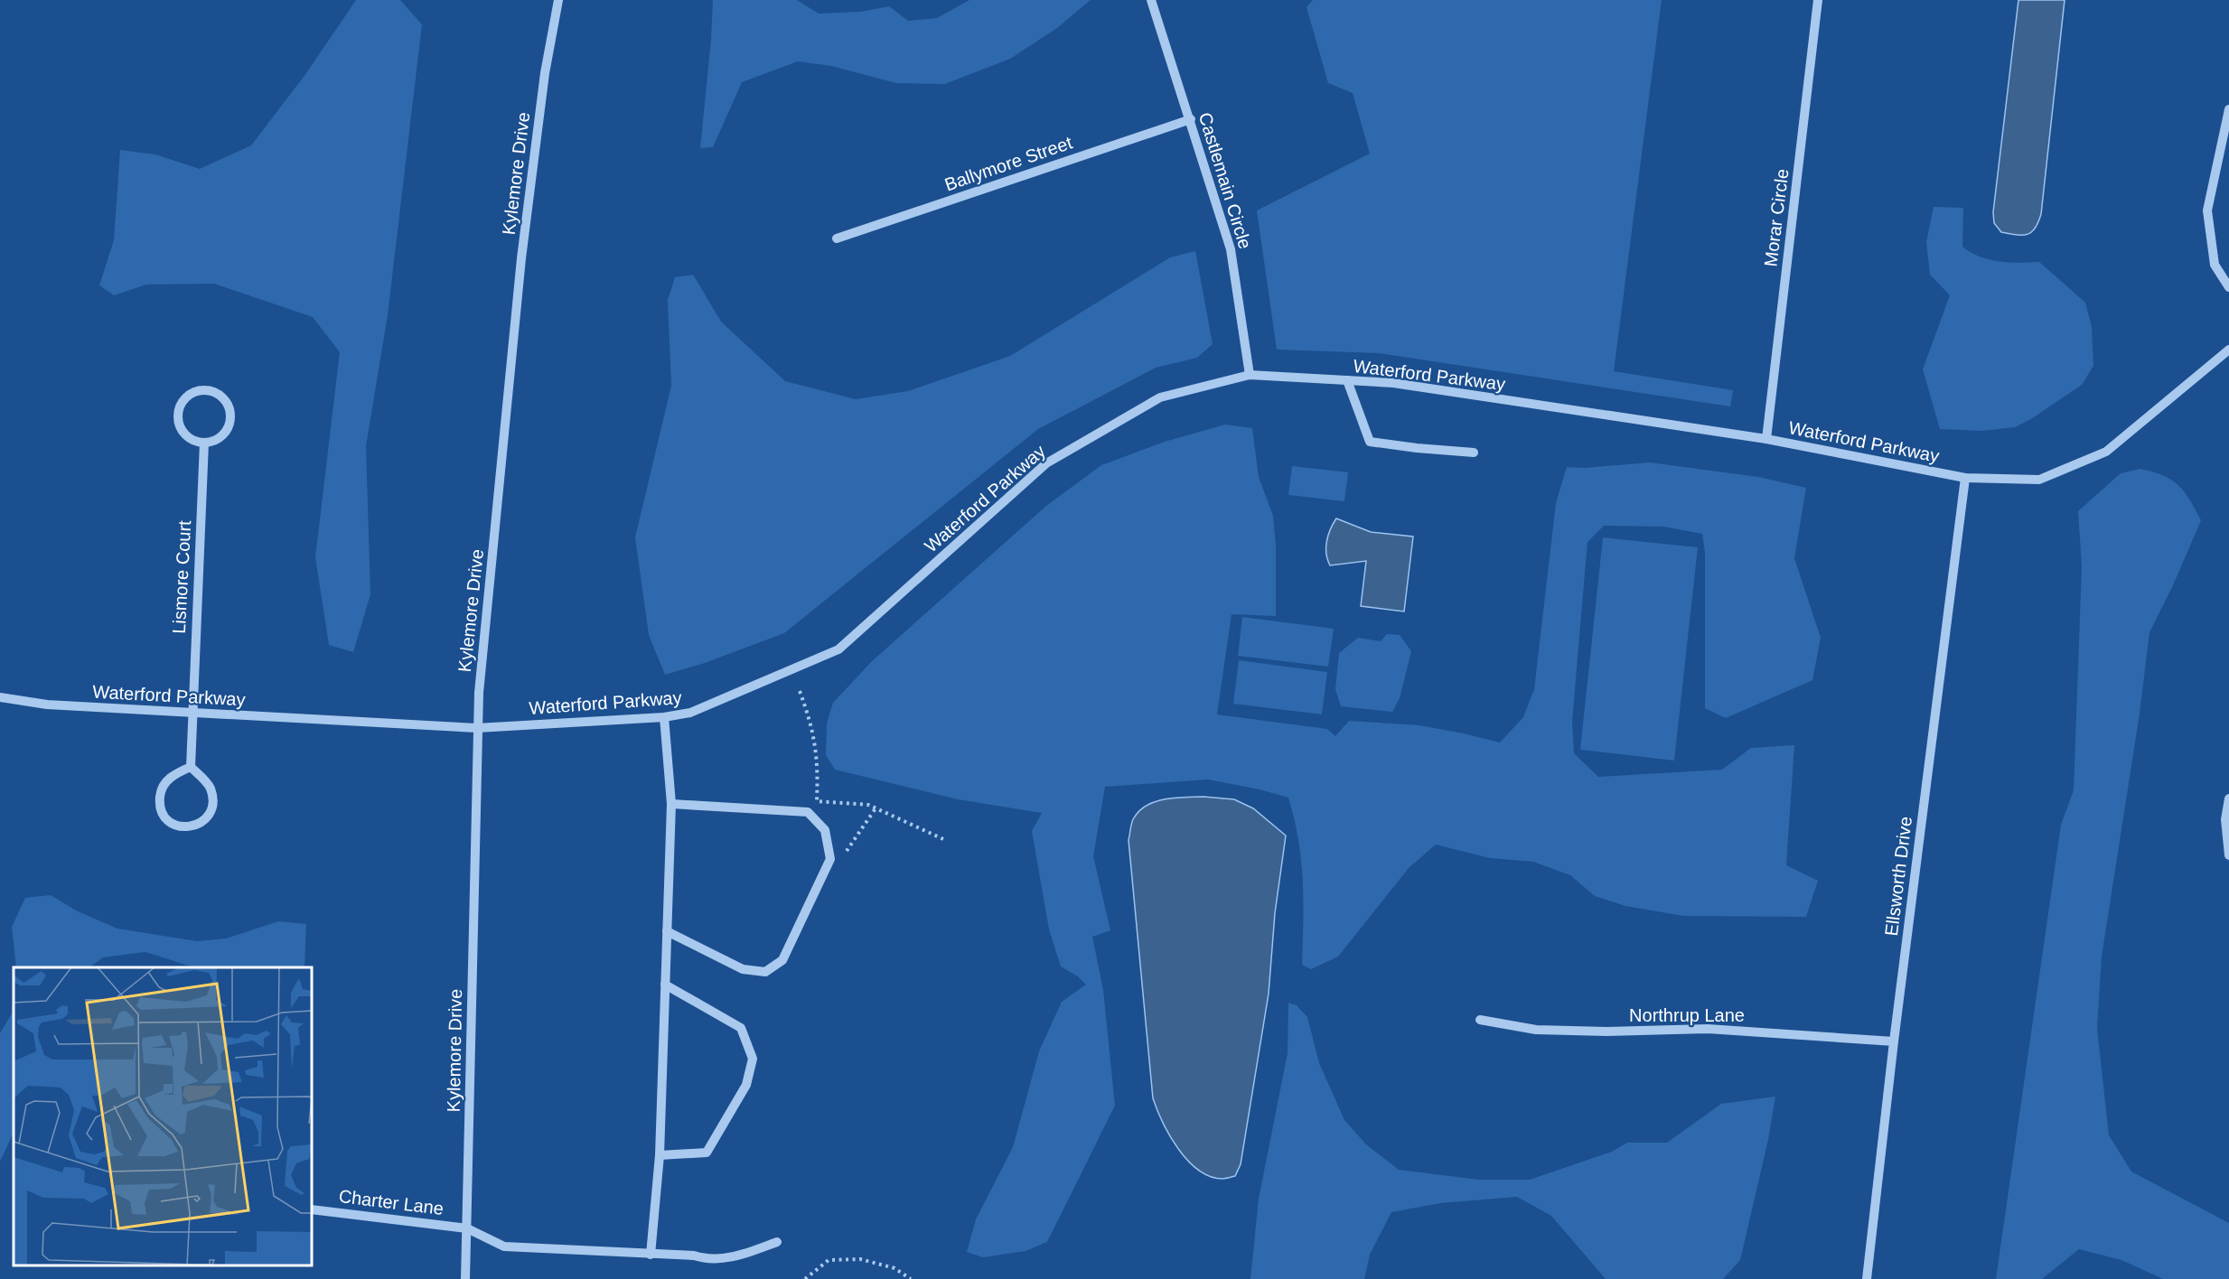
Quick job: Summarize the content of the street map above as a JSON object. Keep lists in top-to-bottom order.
{
  "streets": {
    "street": [
      "Ballymore Street",
      "Kylemore Drive",
      "Castlemain Circle",
      "Morar Circle",
      "Waterford Parkway",
      "Lismore Court",
      "Ellsworth Drive",
      "Northrup Lane",
      "Charter Lane"
    ]
  },
  "crossings": [
    ["Ballymore Street", "Castlemain Circle"],
    ["Kylemore Drive", "Waterford Parkway"],
    ["Kylemore Drive", "Charter Lane"],
    ["Castlemain Circle", "Waterford Parkway"],
    ["Morar Circle", "Waterford Parkway"],
    ["Waterford Parkway", "Lismore Court"],
    ["Waterford Parkway", "Ellsworth Drive"],
    ["Ellsworth Drive", "Northrup Lane"]
  ]
}
